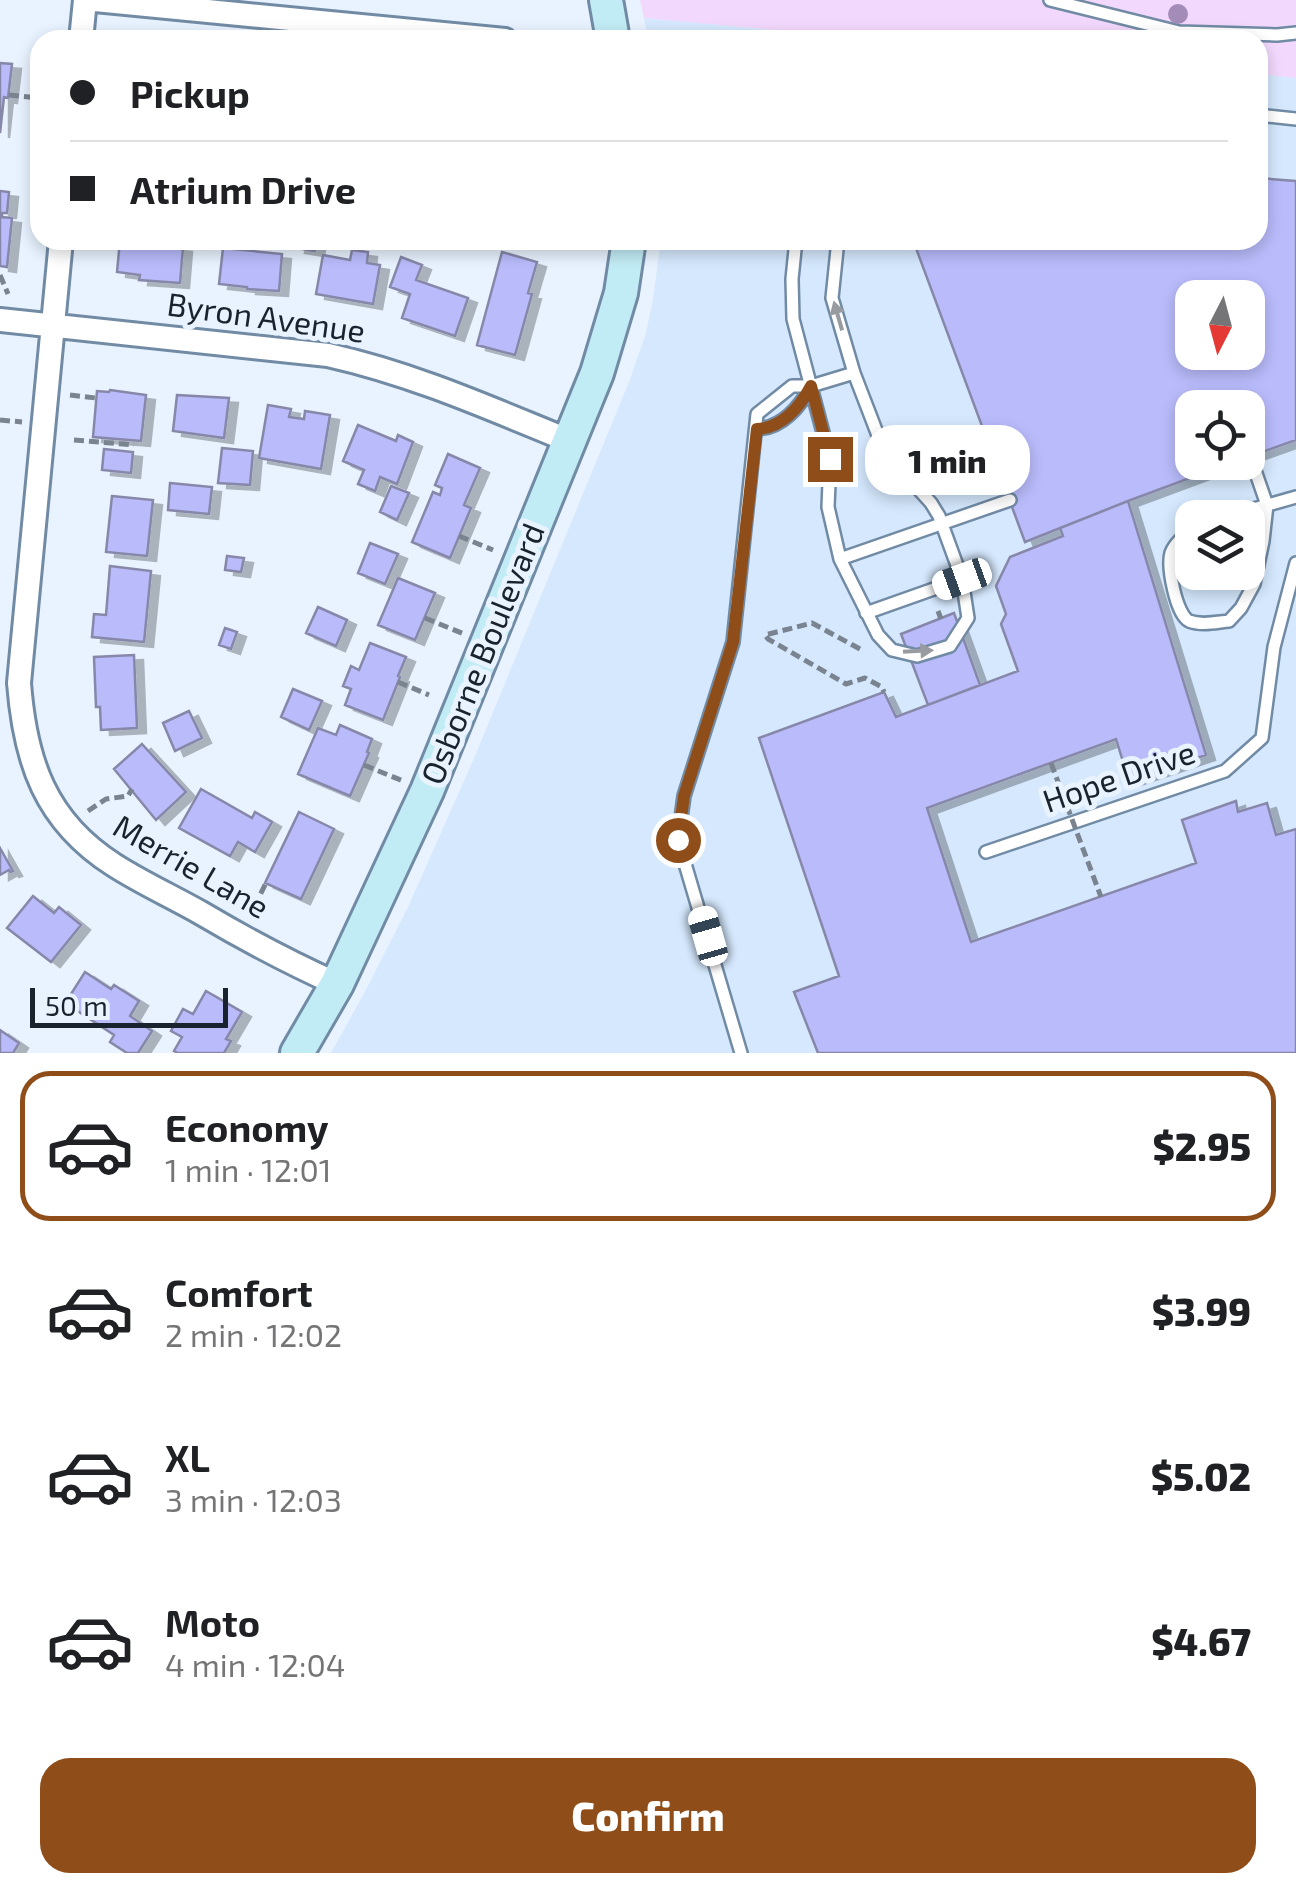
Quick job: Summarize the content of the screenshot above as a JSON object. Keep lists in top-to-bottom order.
{
  "streets": {
    "street": ["Byron Avenue", "Osborne Boulevard", "Merrie Lane"],
    "lane": ["Hope Drive"]
  },
  "crossings": [
    ["Byron Avenue", "Osborne Boulevard"],
    ["Byron Avenue", "Merrie Lane"],
    ["Osborne Boulevard", "Merrie Lane"]
  ],
  "scale_bar": "50 m",
  "north": "bottom",
  "page": {
    "banner": ["Pickup", "Atrium Drive"],
    "bubble": "1 min",
    "scale": "50 m",
    "list": [
      {
        "name": "Economy",
        "note": "1 min · 12:01",
        "value": "$2.95"
      },
      {
        "name": "Comfort",
        "note": "2 min · 12:02",
        "value": "$3.99"
      },
      {
        "name": "XL",
        "note": "3 min · 12:03",
        "value": "$5.02"
      },
      {
        "name": "Moto",
        "note": "4 min · 12:04",
        "value": "$4.67"
      }
    ],
    "buttons": "Confirm"
  }
}
